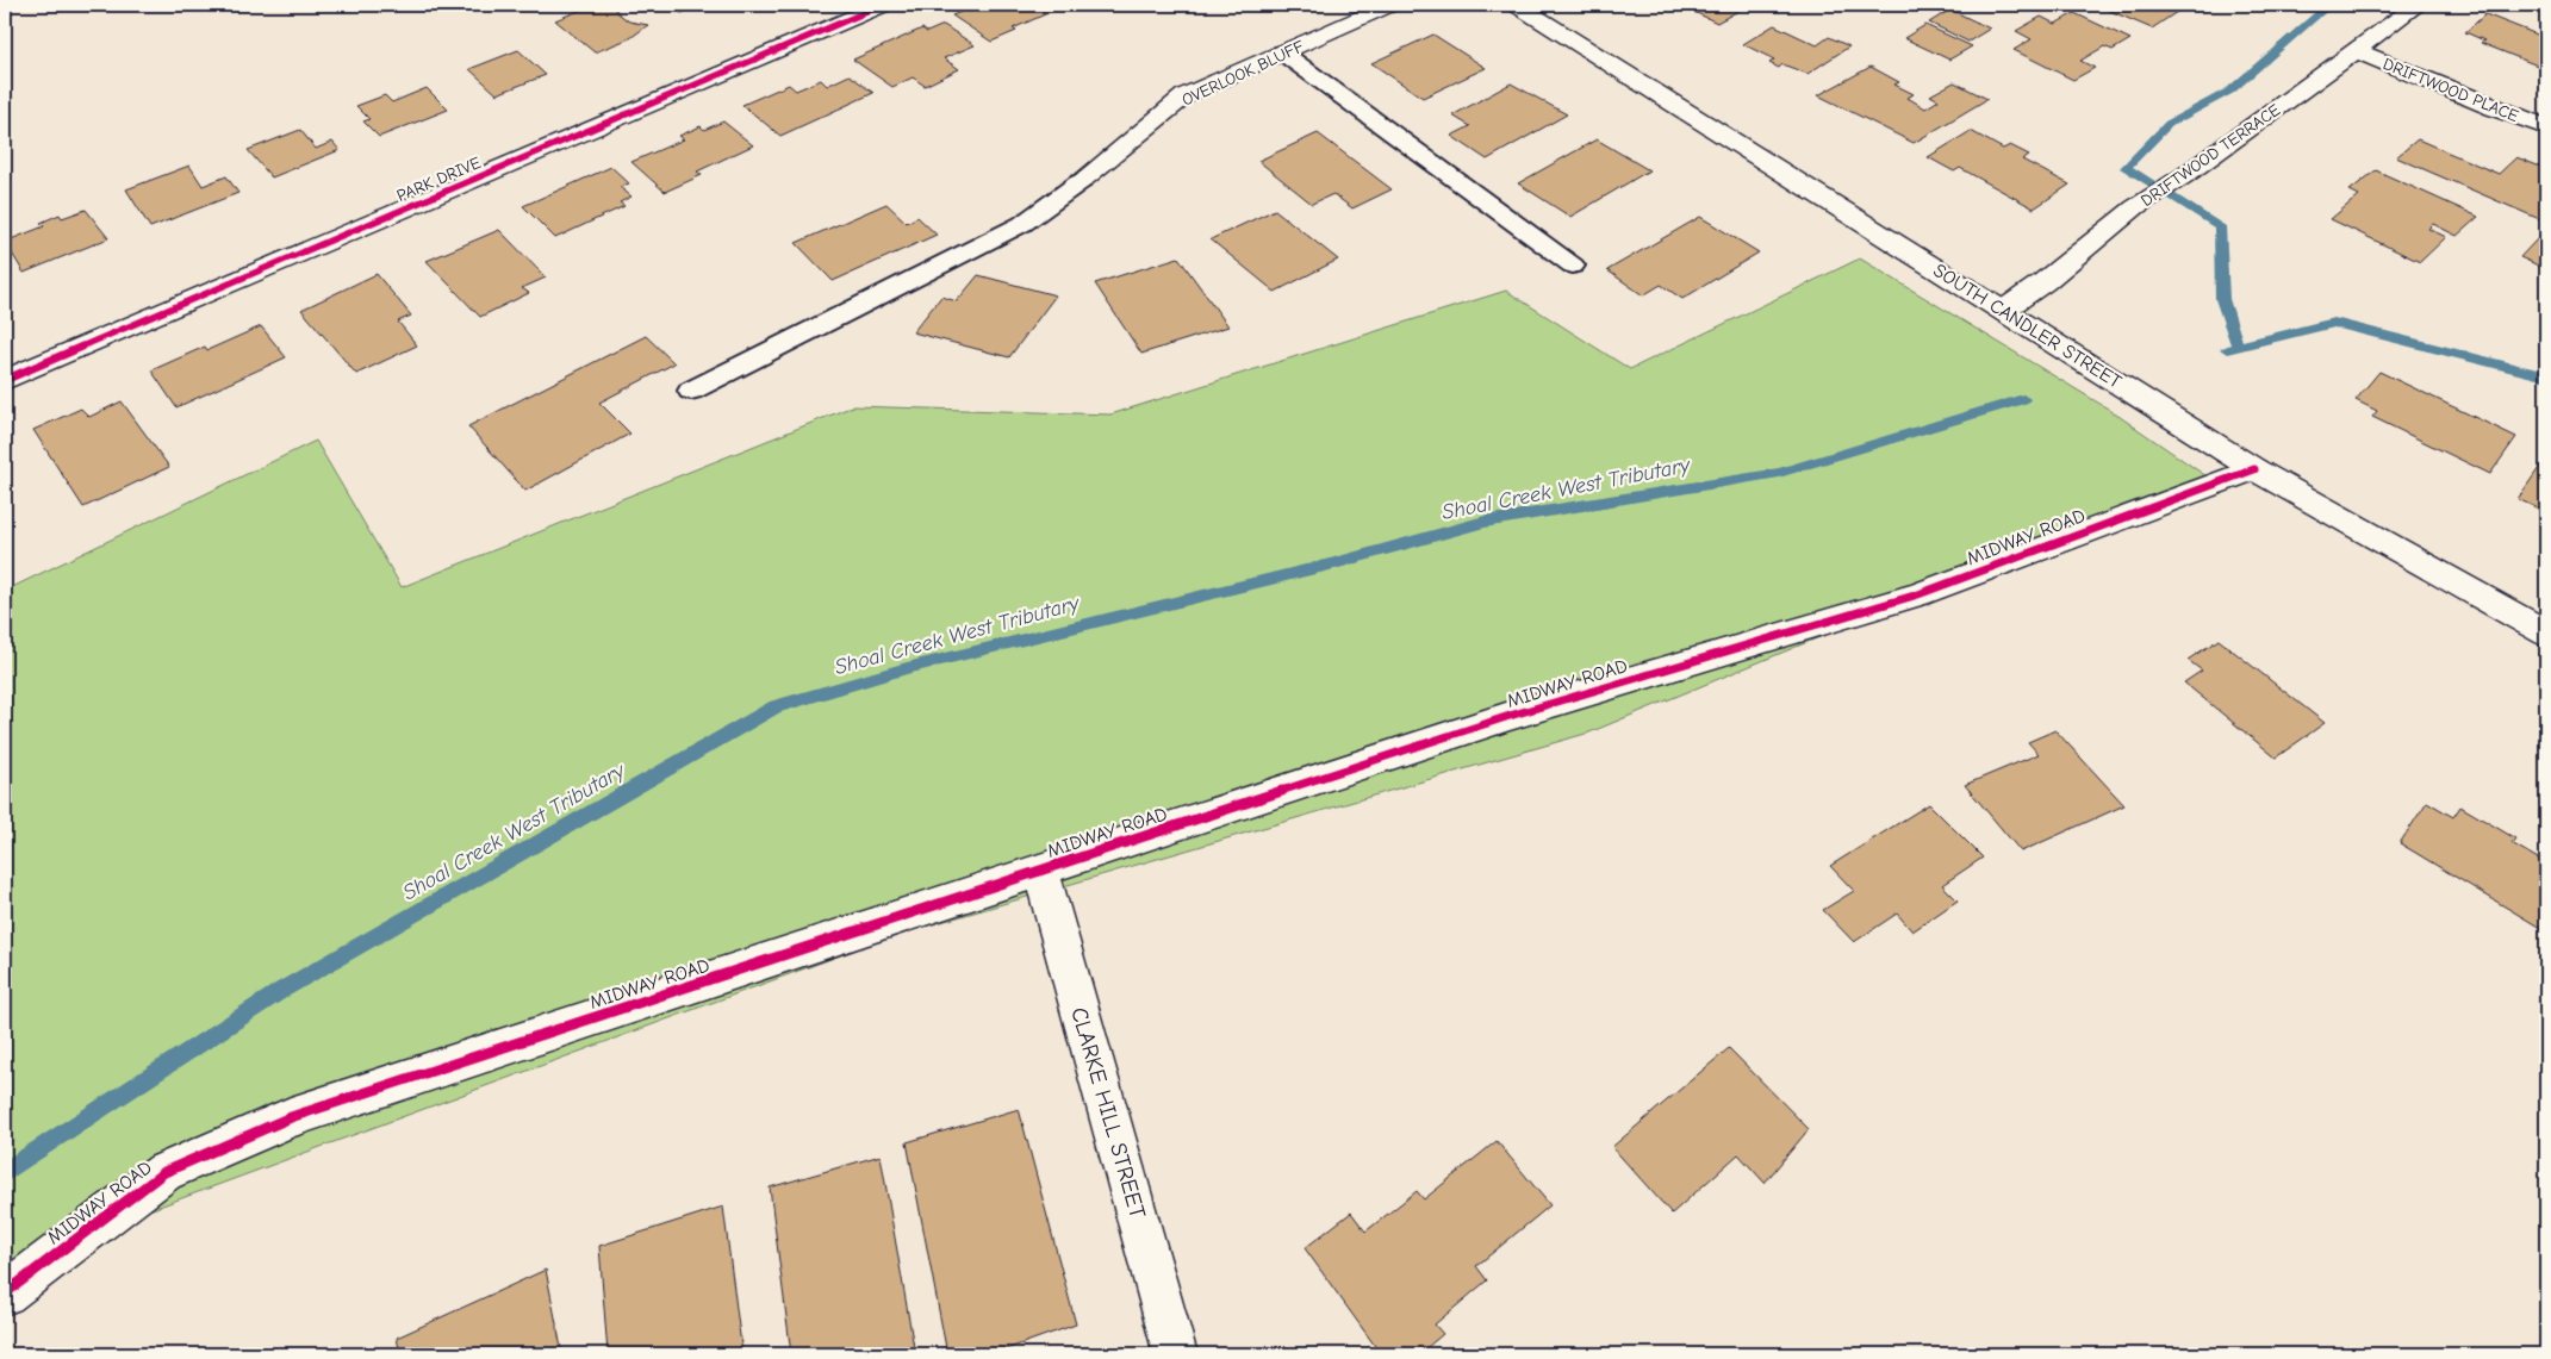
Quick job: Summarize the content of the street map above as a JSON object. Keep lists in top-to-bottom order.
{
  "streets": {
    "street": [
      "OVERLOOK BLUFF",
      "DRIFTWOOD PLACE",
      "DRIFTWOOD TERRACE",
      "PARK DRIVE",
      "SOUTH CANDLER STREET",
      "MIDWAY ROAD",
      "CLARKE HILL STREET"
    ]
  },
  "crossings": [
    ["DRIFTWOOD PLACE", "DRIFTWOOD TERRACE"],
    ["DRIFTWOOD TERRACE", "SOUTH CANDLER STREET"],
    ["SOUTH CANDLER STREET", "MIDWAY ROAD"],
    ["MIDWAY ROAD", "CLARKE HILL STREET"]
  ],
  "water": ["Shoal Creek West Tributary"]
}
